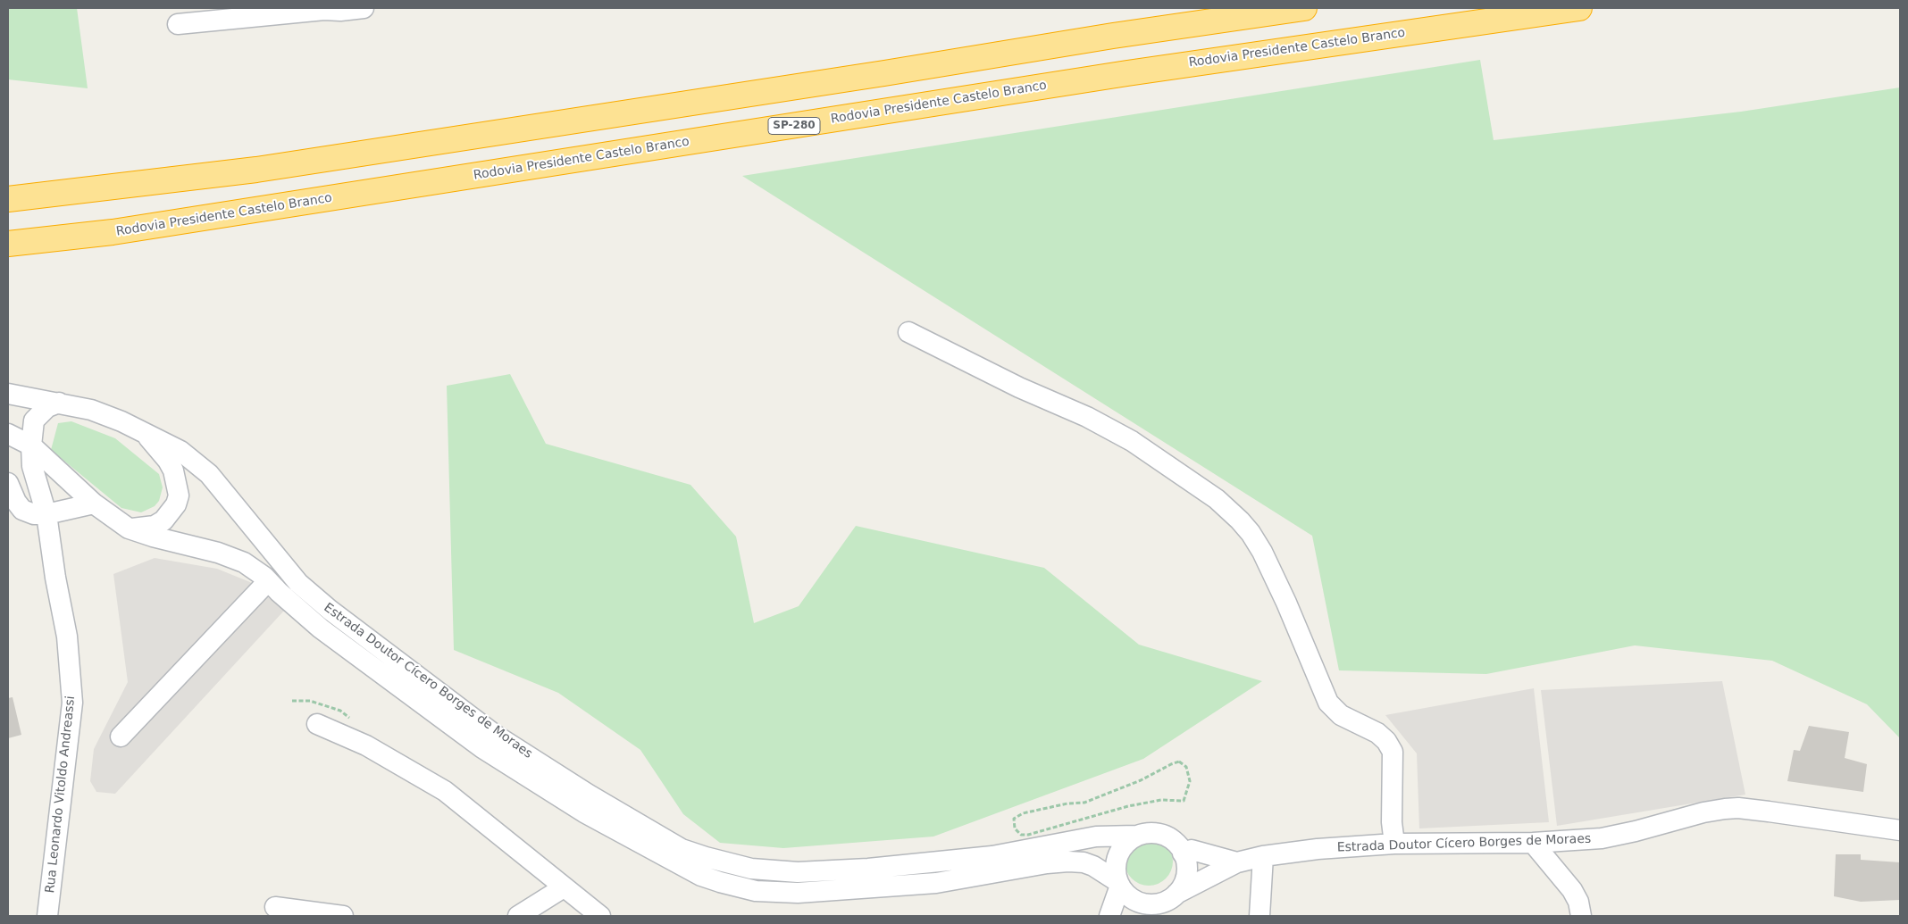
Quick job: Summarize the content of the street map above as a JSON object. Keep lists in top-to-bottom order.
{
  "streets": {
    "highway": ["Rodovia Presidente Castelo Branco", "SP-280"],
    "street": ["Estrada Doutor Cícero Borges de Moraes", "Rua Leonardo Vitoldo Andreassi"]
  },
  "crossings": [
    ["Estrada Doutor Cícero Borges de Moraes", "Rua Leonardo Vitoldo Andreassi"]
  ]
}
